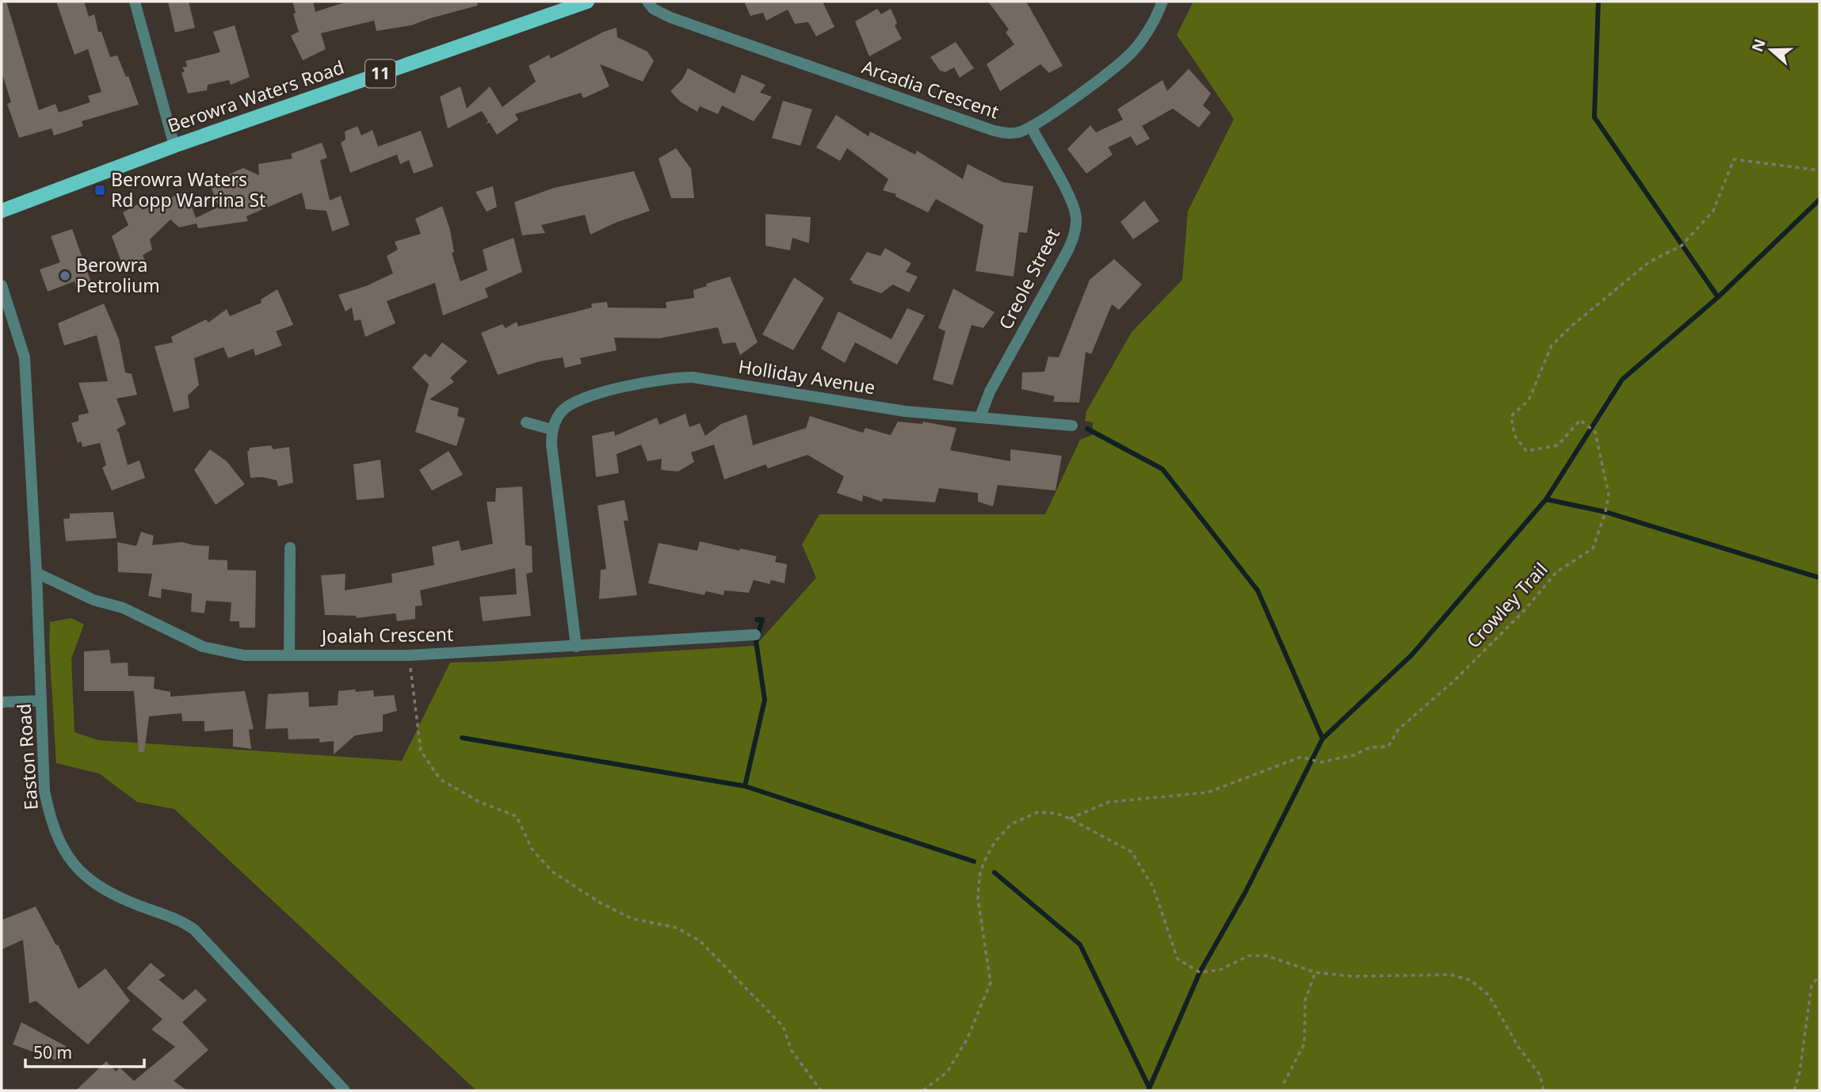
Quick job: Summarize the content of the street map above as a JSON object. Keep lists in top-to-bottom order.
{
  "streets": {
    "main road": ["11", "Berowra Waters Road"],
    "street": [
      "Arcadia Crescent",
      "Creole Street",
      "Holliday Avenue",
      "Joalah Crescent",
      "Easton Road"
    ],
    "path": ["Crowley Trail"]
  },
  "crossings": [
    ["Arcadia Crescent", "Creole Street"],
    ["Creole Street", "Holliday Avenue"],
    ["Joalah Crescent", "Easton Road"]
  ],
  "places": {
    "transit": ["Berowra Waters Rd opp Warrina St"],
    "other": ["Berowra Petrolium"]
  },
  "scale_bar": "50 m",
  "north": "left"
}
